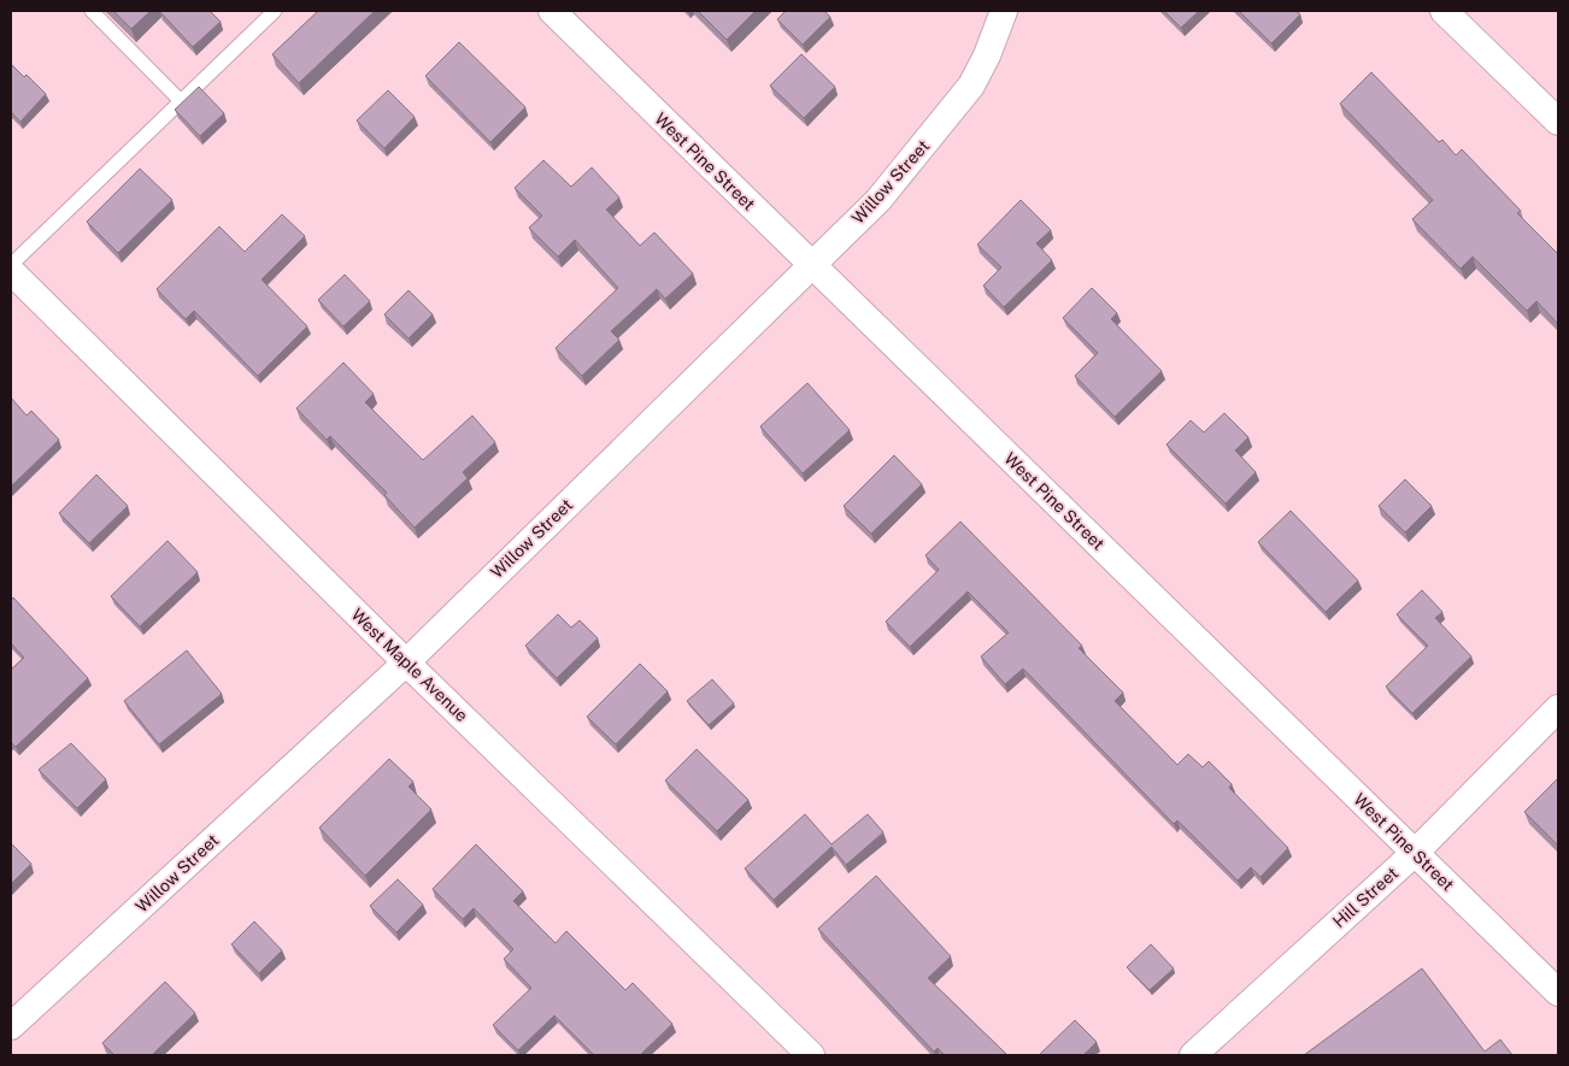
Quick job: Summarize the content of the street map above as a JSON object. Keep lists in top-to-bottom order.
{
  "streets": {
    "street": [
      "West Pine Street",
      "Willow Street",
      "West Maple Avenue",
      "Hill Street"
    ]
  },
  "crossings": [
    ["West Pine Street", "Willow Street"],
    ["West Pine Street", "Hill Street"],
    ["Willow Street", "West Maple Avenue"]
  ]
}
